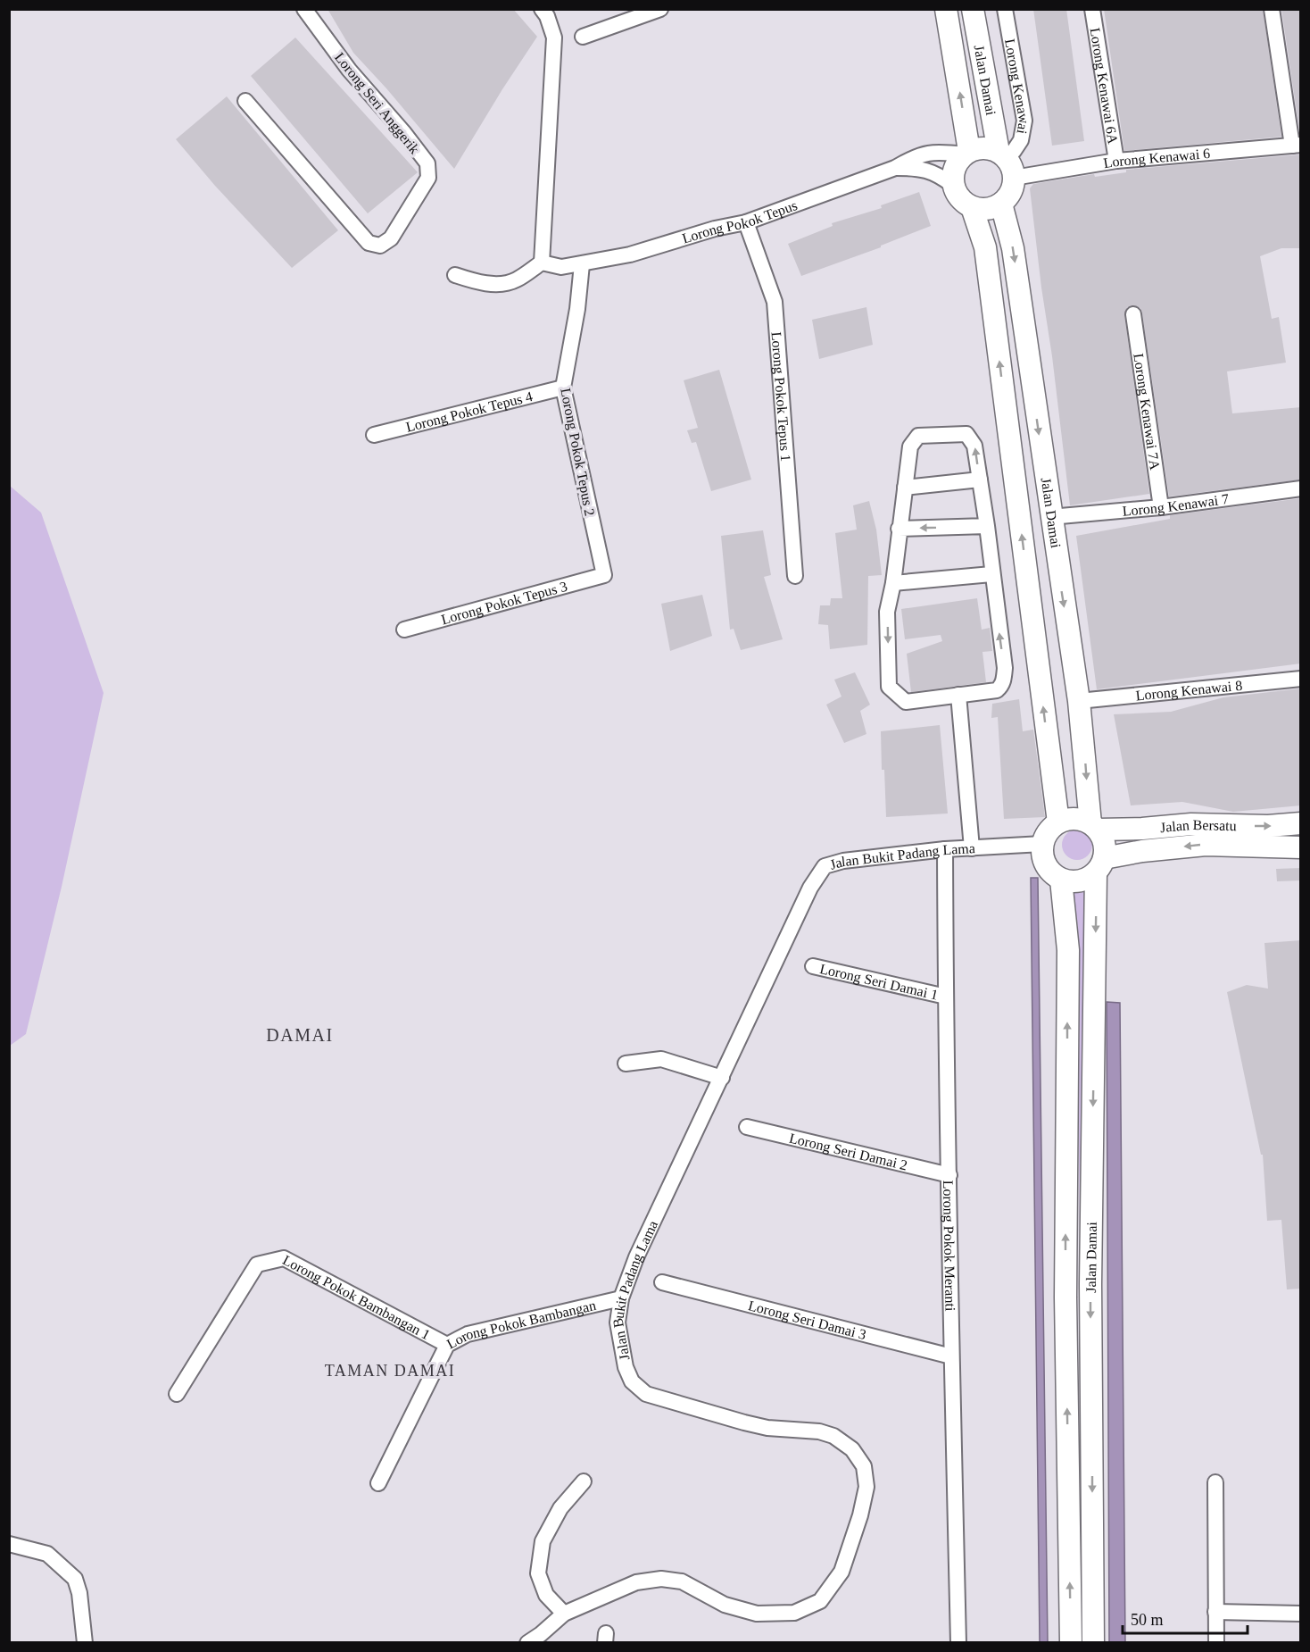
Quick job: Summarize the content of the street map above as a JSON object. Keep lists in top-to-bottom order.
{
  "streets": {
    "main road": ["Jalan Damai", "Jalan Bersatu"],
    "street": [
      "Lorong Kenawai 6A",
      "Lorong Kenawai",
      "Lorong Seri Anggerik",
      "Lorong Kenawai 6",
      "Lorong Pokok Tepus",
      "Lorong Pokok Tepus 1",
      "Lorong Kenawai 7A",
      "Lorong Pokok Tepus 4",
      "Lorong Pokok Tepus 2",
      "Lorong Kenawai 7",
      "Lorong Pokok Tepus 3",
      "Lorong Kenawai 8",
      "Jalan Bukit Padang Lama",
      "Lorong Seri Damai 1",
      "Lorong Seri Damai 2",
      "Lorong Pokok Meranti",
      "Lorong Pokok Bambangan 1",
      "Lorong Seri Damai 3",
      "Lorong Pokok Bambangan"
    ]
  },
  "crossings": [
    ["Jalan Damai", "Lorong Kenawai"],
    ["Jalan Damai", "Lorong Kenawai 6"],
    ["Jalan Damai", "Lorong Pokok Tepus"],
    ["Jalan Damai", "Lorong Kenawai 7"],
    ["Jalan Damai", "Lorong Kenawai 8"],
    ["Jalan Damai", "Jalan Bersatu"],
    ["Jalan Damai", "Jalan Bukit Padang Lama"],
    ["Lorong Kenawai 6A", "Lorong Kenawai 6"],
    ["Lorong Kenawai", "Lorong Kenawai 6"],
    ["Lorong Kenawai", "Lorong Pokok Tepus"],
    ["Lorong Kenawai 6", "Lorong Pokok Tepus"],
    ["Lorong Pokok Tepus", "Lorong Pokok Tepus 1"],
    ["Lorong Pokok Tepus", "Lorong Pokok Tepus 2"],
    ["Lorong Kenawai 7A", "Lorong Kenawai 7"],
    ["Lorong Pokok Tepus 4", "Lorong Pokok Tepus 2"],
    ["Lorong Pokok Tepus 2", "Lorong Pokok Tepus 3"],
    ["Jalan Bersatu", "Jalan Bukit Padang Lama"],
    ["Jalan Bukit Padang Lama", "Lorong Pokok Meranti"],
    ["Jalan Bukit Padang Lama", "Lorong Pokok Bambangan"],
    ["Lorong Seri Damai 1", "Lorong Pokok Meranti"],
    ["Lorong Seri Damai 2", "Lorong Pokok Meranti"],
    ["Lorong Pokok Meranti", "Lorong Seri Damai 3"],
    ["Lorong Pokok Bambangan 1", "Lorong Pokok Bambangan"]
  ],
  "districts": ["DAMAI", "TAMAN DAMAI"],
  "scale_bar": "50 m"
}
